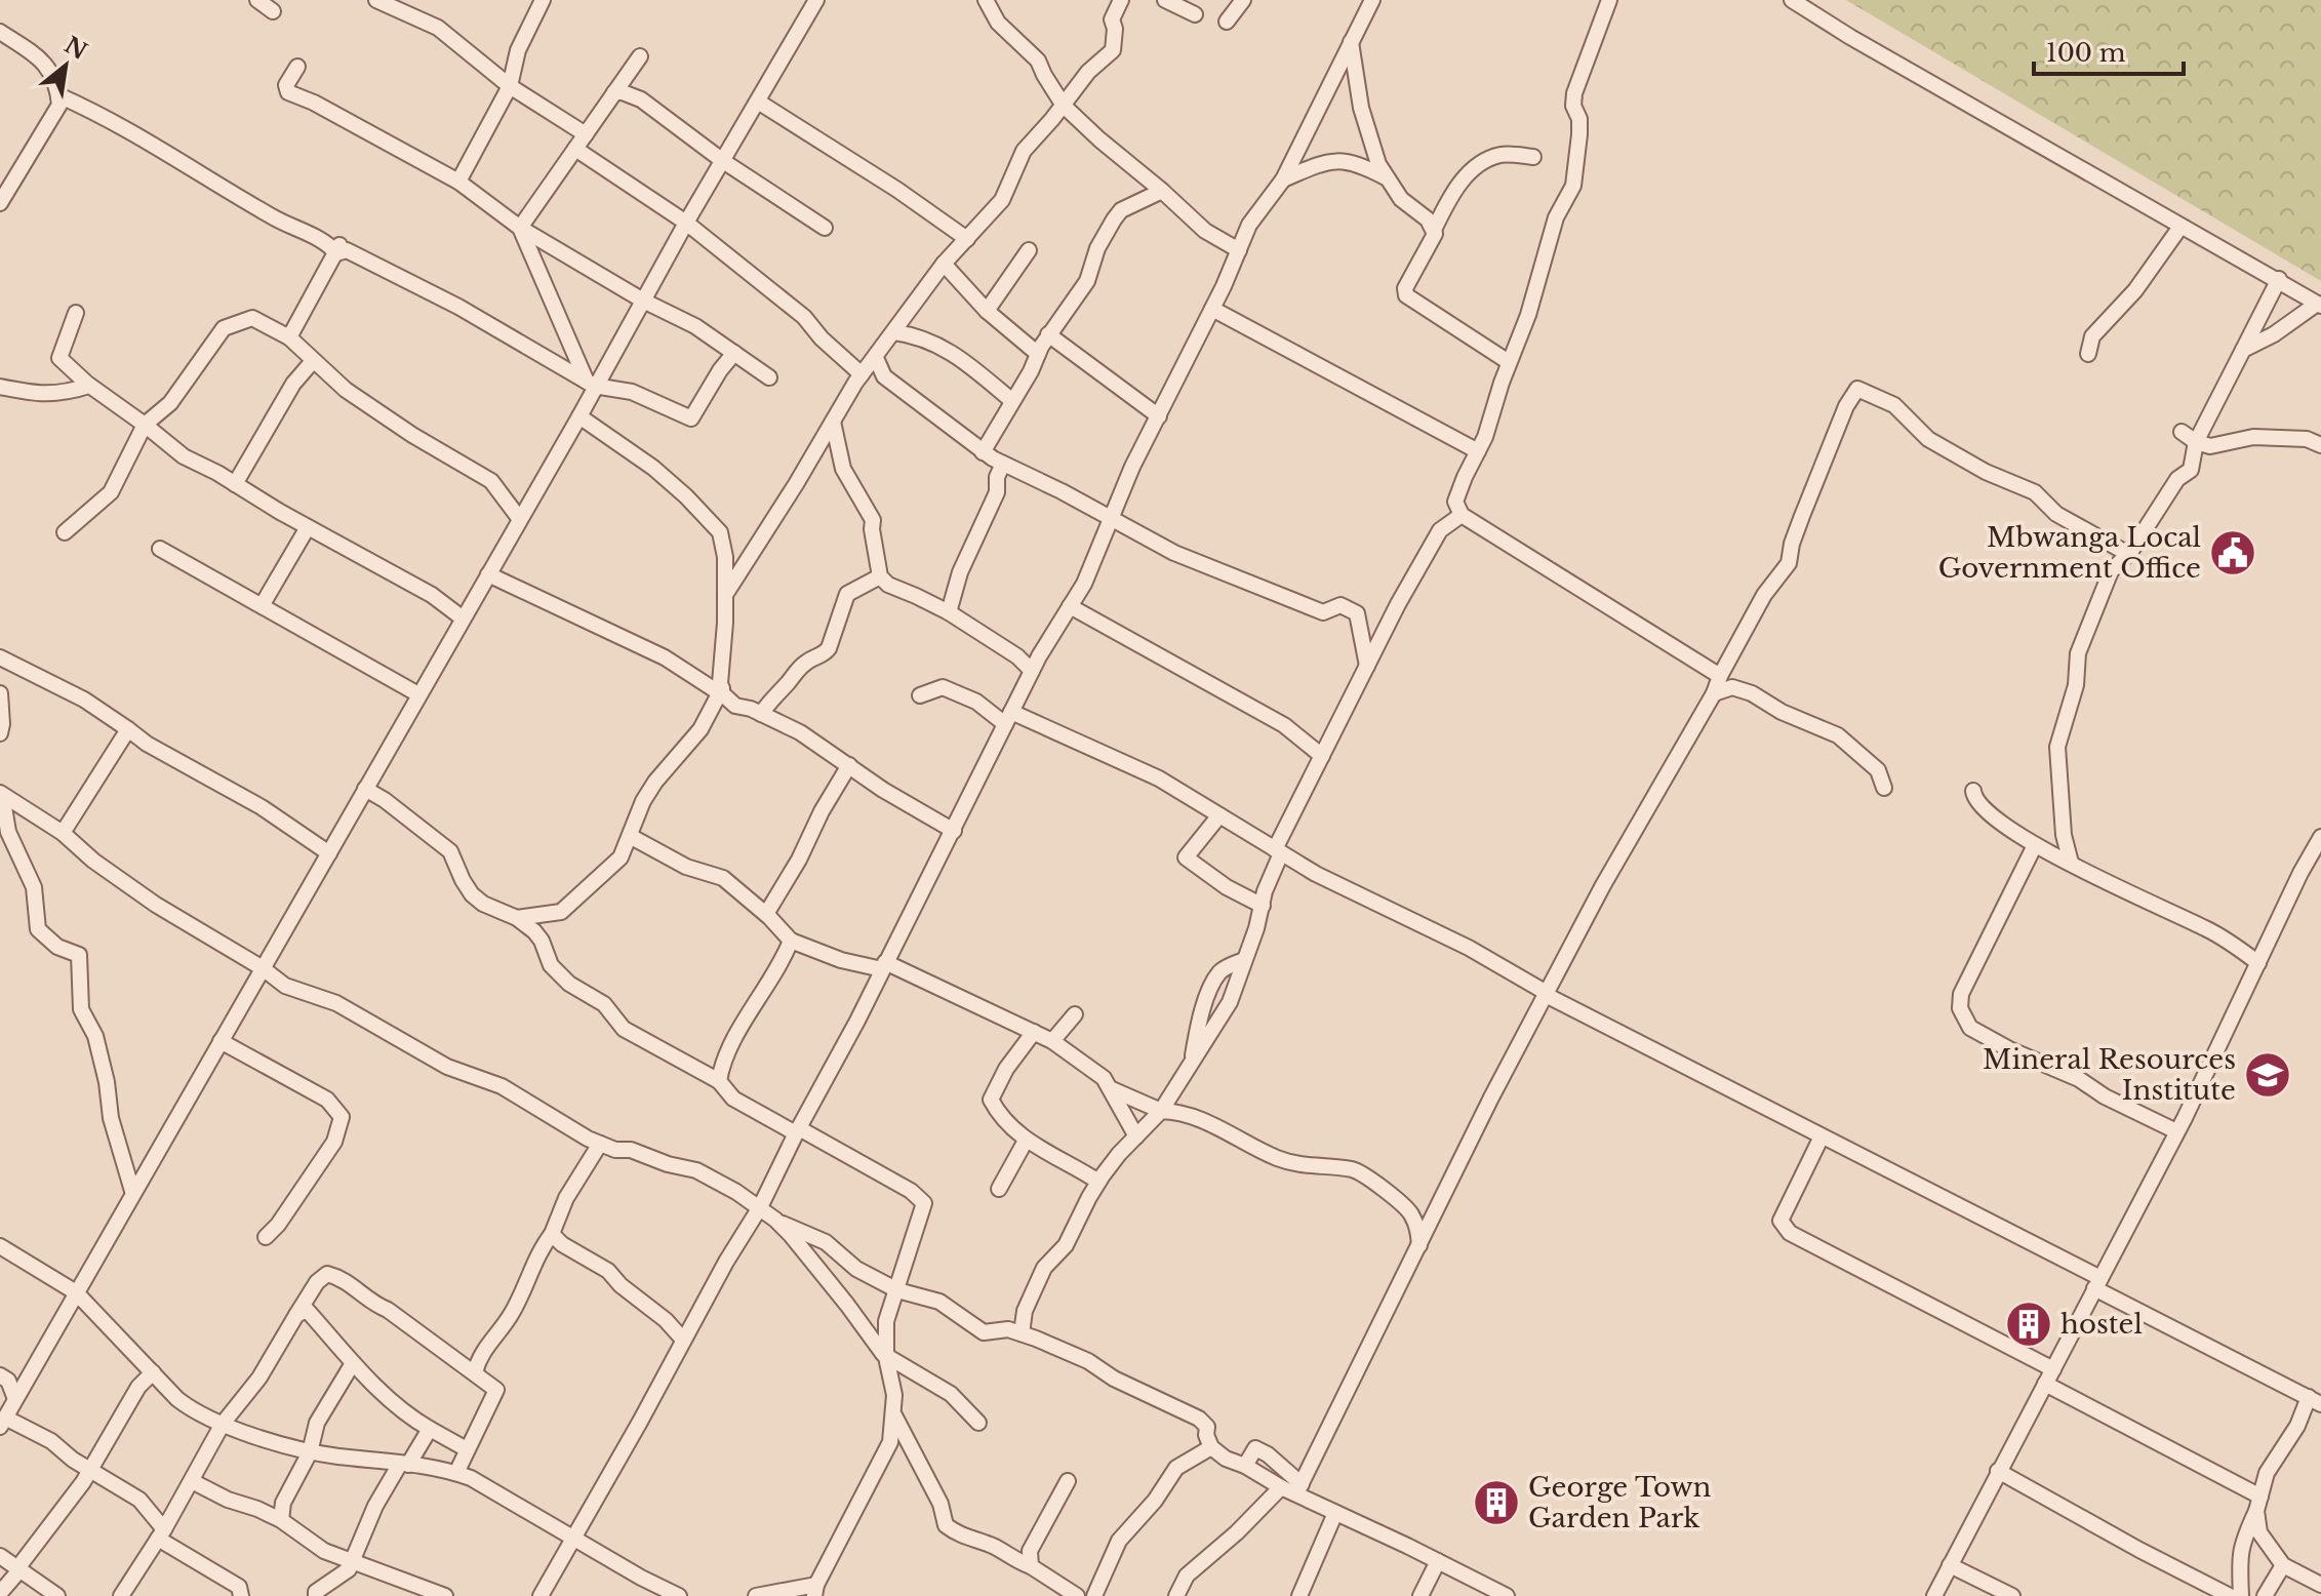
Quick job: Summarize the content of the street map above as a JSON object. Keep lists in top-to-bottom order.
{
  "places": {
    "public building": ["Mbwanga Local Government Office"],
    "school or university": ["Mineral Resources Institute"],
    "building": ["hostel", "George Town Garden Park"]
  },
  "scale_bar": "100 m",
  "north": "top right"
}
